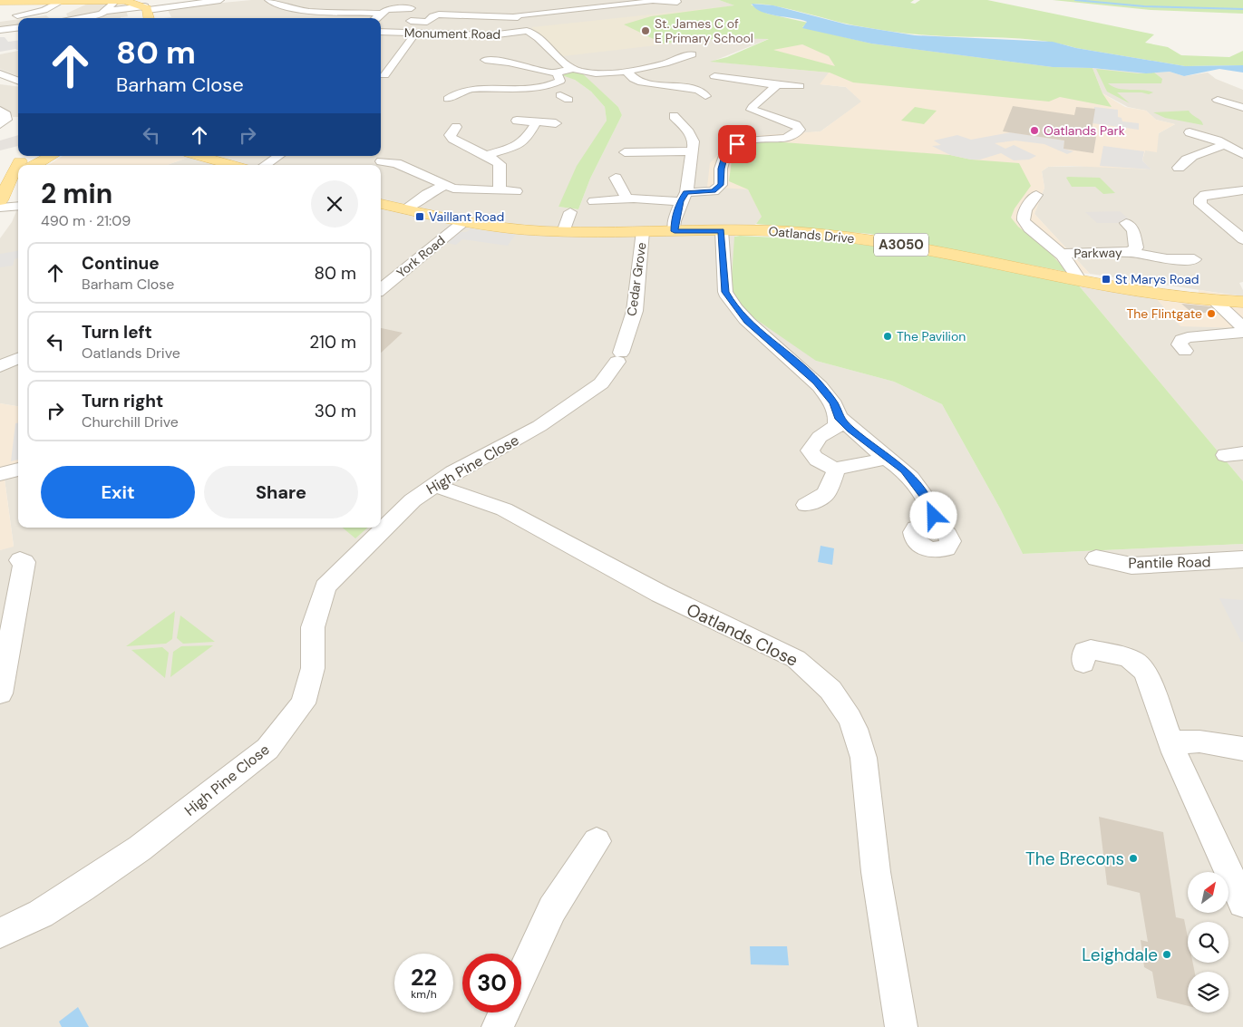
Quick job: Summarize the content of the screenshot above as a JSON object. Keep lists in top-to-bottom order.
{
  "streets": {
    "main road": ["Oatlands Drive", "A3050"],
    "street": [
      "Monument Road",
      "Parkway",
      "York Road",
      "Cedar Grove",
      "High Pine Close",
      "Pantile Road",
      "Oatlands Close"
    ]
  },
  "crossings": [
    ["Oatlands Drive", "Parkway"],
    ["Oatlands Drive", "York Road"],
    ["Oatlands Drive", "Cedar Grove"],
    ["Cedar Grove", "High Pine Close"],
    ["High Pine Close", "Oatlands Close"]
  ],
  "places": {
    "other": [
      "St. James C of E Primary School",
      "Oatlands Park",
      "The Flintgate",
      "The Pavilion",
      "The Brecons",
      "Leighdale"
    ],
    "transit": ["Vaillant Road", "St Marys Road"]
  },
  "north": "top right",
  "page": {
    "turn": ["80 m", "Barham Close"],
    "heading": ["2 min", "490 m · 21:09"],
    "list": [
      {
        "name": "Continue",
        "note": "Barham Close",
        "value": "80 m"
      },
      {
        "name": "Turn left",
        "note": "Oatlands Drive",
        "value": "210 m"
      },
      {
        "name": "Turn right",
        "note": "Churchill Drive",
        "value": "30 m"
      }
    ],
    "buttons": ["Exit", "Share"],
    "speed": "22 km/h",
    "limit": "30"
  }
}
